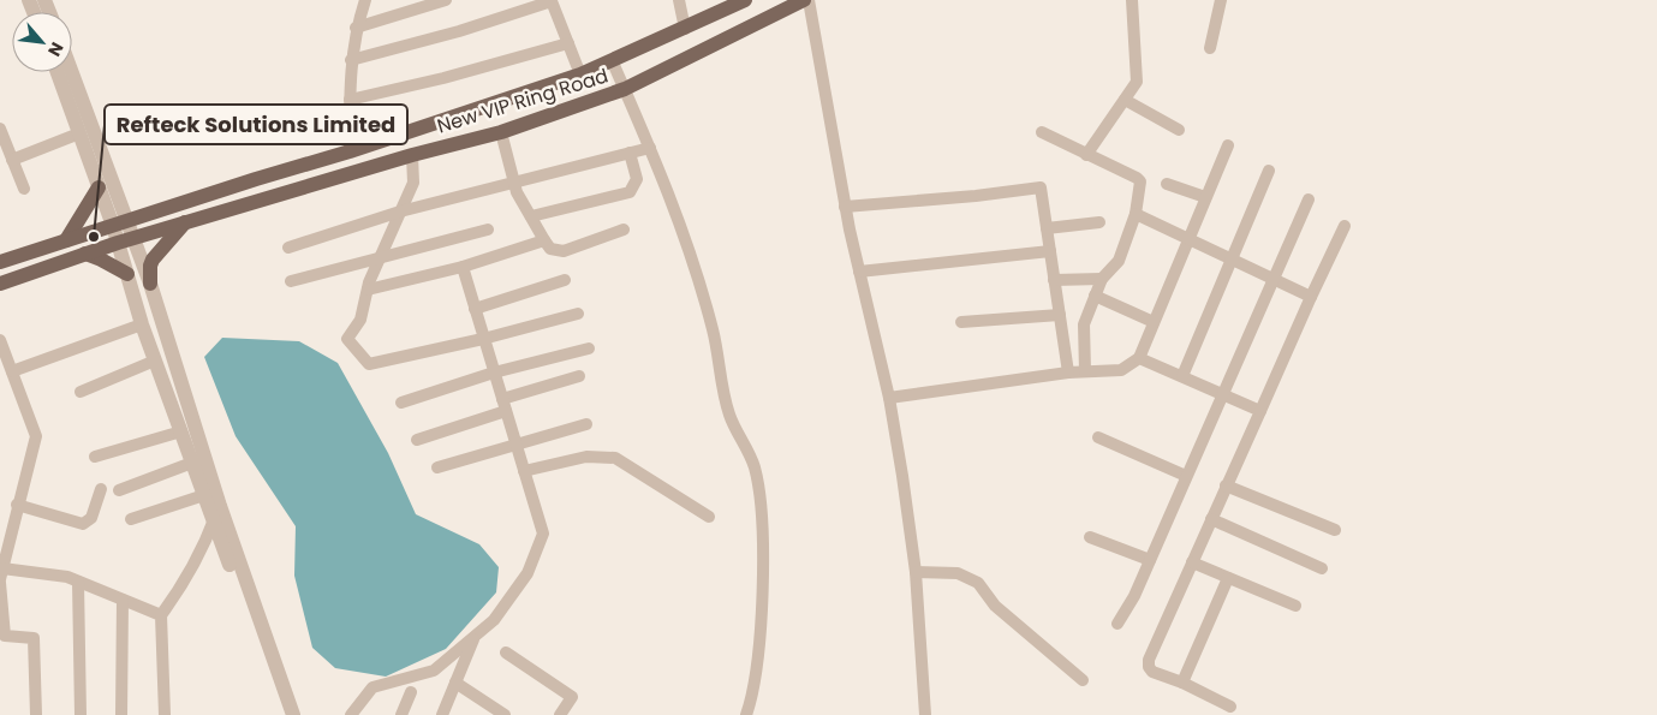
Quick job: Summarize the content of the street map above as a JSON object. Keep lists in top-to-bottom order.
{
  "streets": {
    "main road": ["New VIP Ring Road"]
  },
  "places": ["Refteck Solutions Limited"],
  "north": "bottom right"
}
